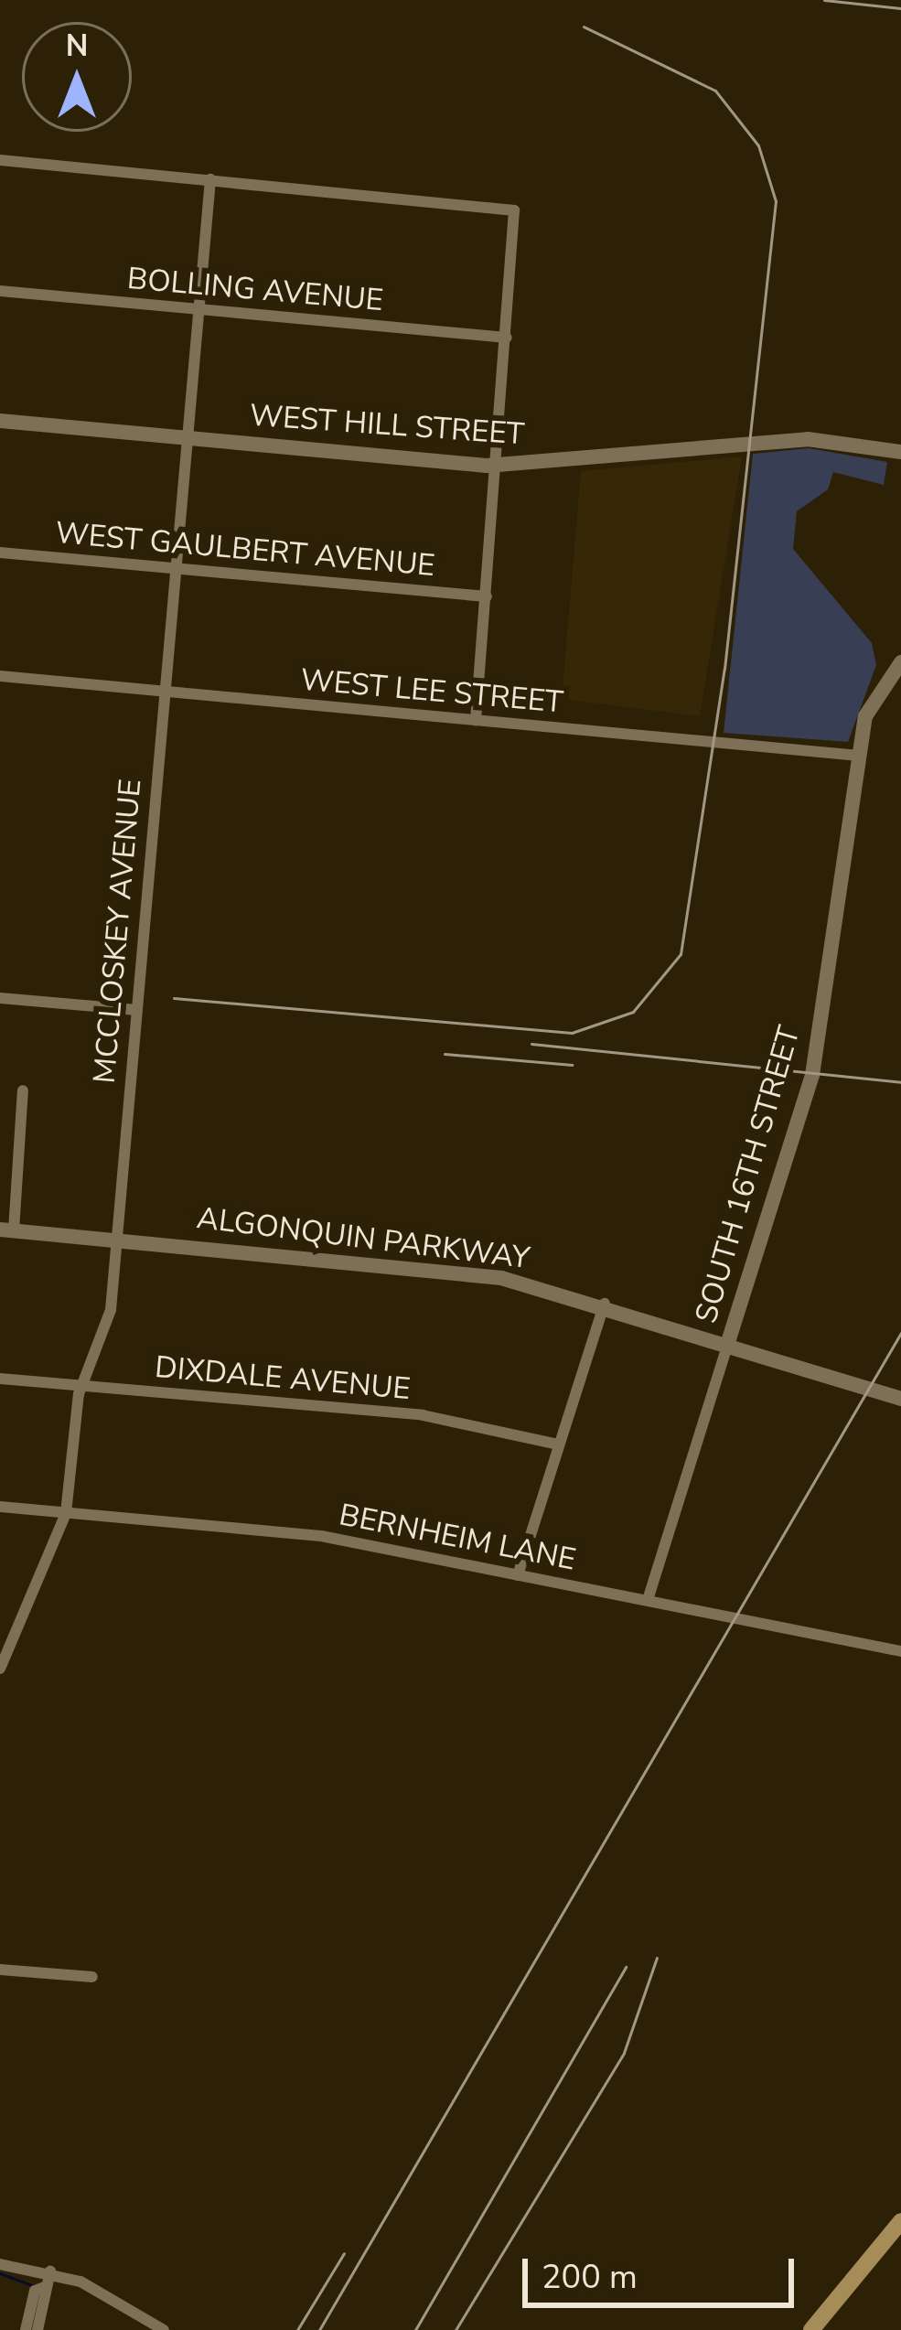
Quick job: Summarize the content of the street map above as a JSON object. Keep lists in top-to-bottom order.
{
  "streets": {
    "street": [
      "BOLLING AVENUE",
      "WEST HILL STREET",
      "WEST GAULBERT AVENUE",
      "WEST LEE STREET",
      "MCCLOSKEY AVENUE",
      "SOUTH 16TH STREET",
      "ALGONQUIN PARKWAY",
      "DIXDALE AVENUE",
      "BERNHEIM LANE"
    ]
  },
  "crossings": [
    ["BOLLING AVENUE", "MCCLOSKEY AVENUE"],
    ["WEST HILL STREET", "MCCLOSKEY AVENUE"],
    ["WEST GAULBERT AVENUE", "MCCLOSKEY AVENUE"],
    ["WEST LEE STREET", "MCCLOSKEY AVENUE"],
    ["WEST LEE STREET", "SOUTH 16TH STREET"],
    ["MCCLOSKEY AVENUE", "ALGONQUIN PARKWAY"],
    ["MCCLOSKEY AVENUE", "DIXDALE AVENUE"],
    ["MCCLOSKEY AVENUE", "BERNHEIM LANE"],
    ["SOUTH 16TH STREET", "ALGONQUIN PARKWAY"],
    ["SOUTH 16TH STREET", "BERNHEIM LANE"]
  ],
  "scale_bar": "200 m",
  "north": "top"
}
